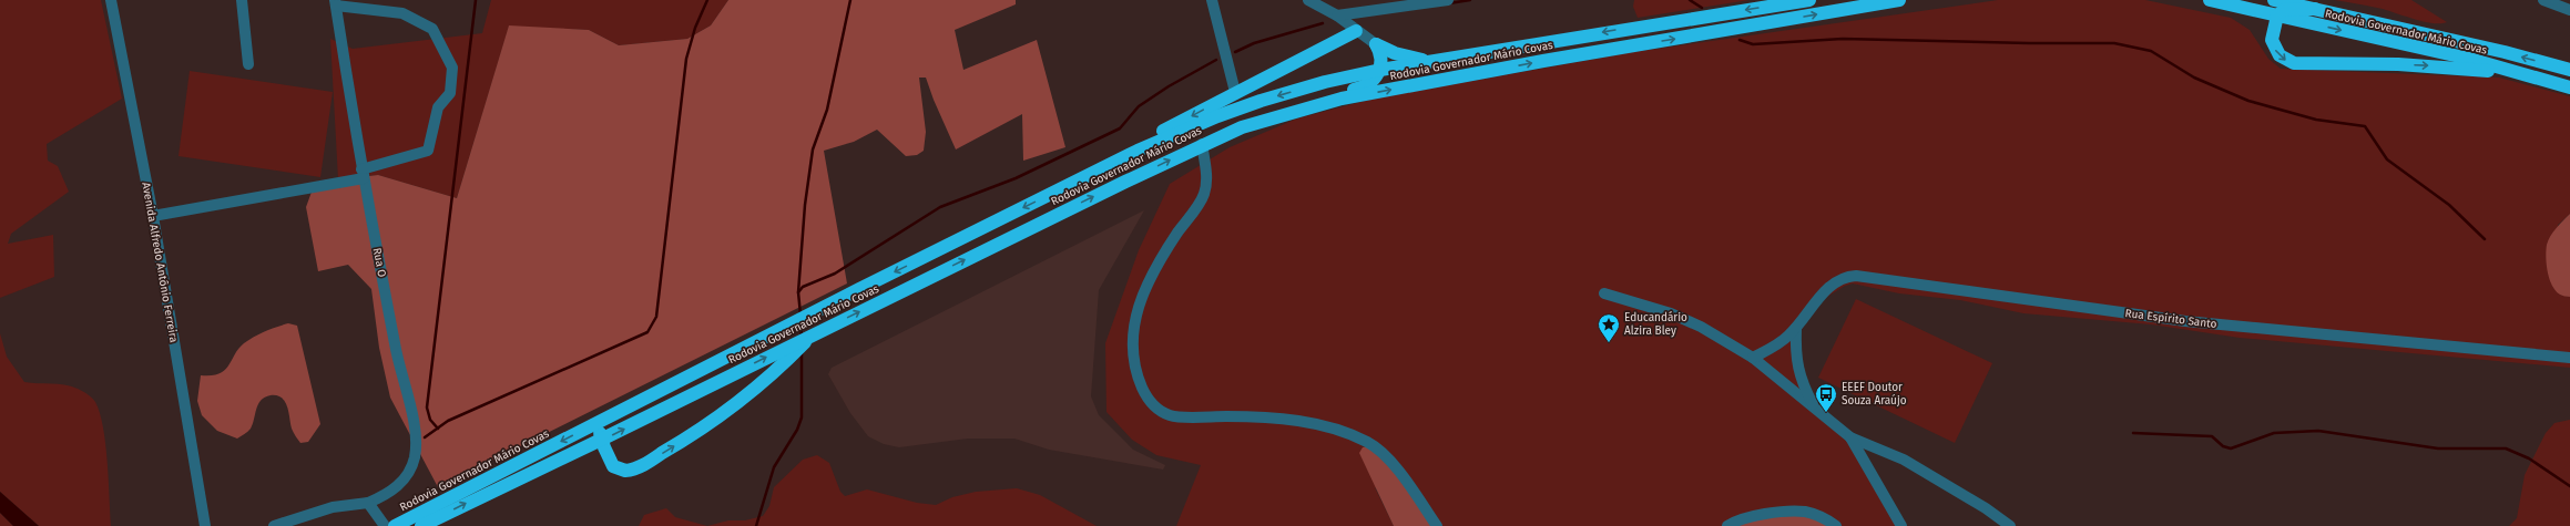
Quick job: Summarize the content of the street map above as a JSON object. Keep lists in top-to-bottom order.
{
  "streets": {
    "highway": ["Rodovia Governador Mário Covas"],
    "street": ["Avenida Alfredo Antônio Ferreira", "Rua O", "Rua Espírito Santo"]
  },
  "places": {
    "place": ["Educandário Alzira Bley"],
    "bus stop": ["EEEF Doutor Souza Araújo"]
  }
}
